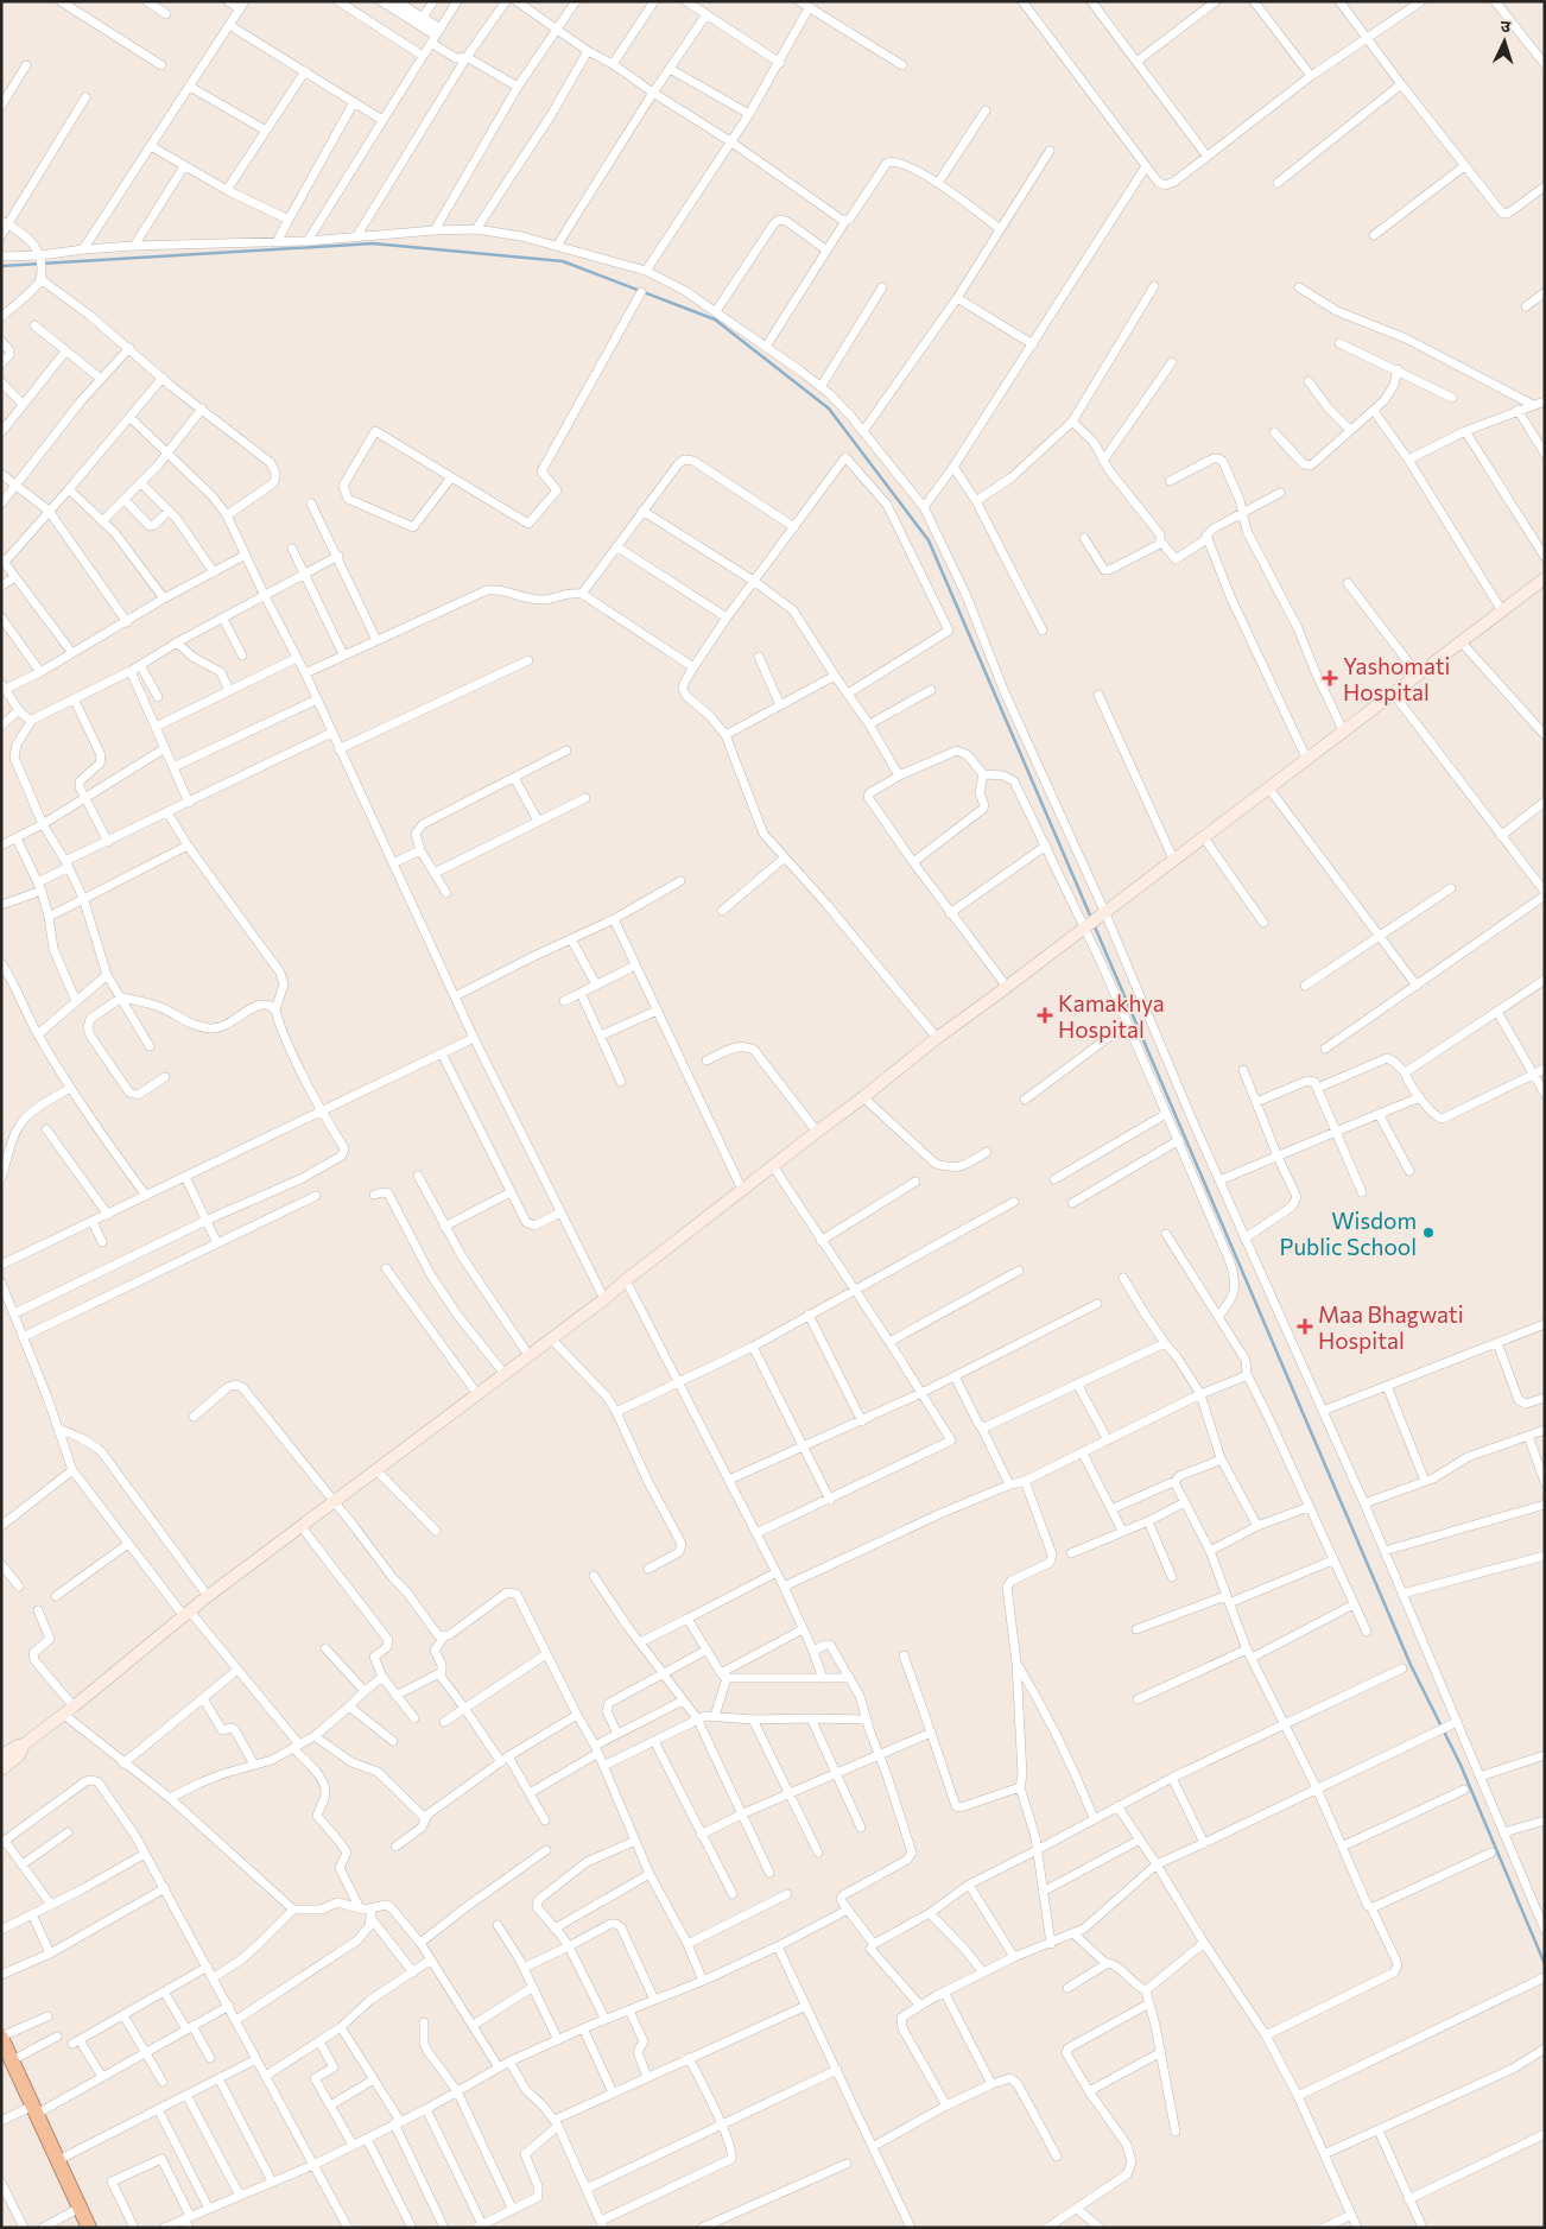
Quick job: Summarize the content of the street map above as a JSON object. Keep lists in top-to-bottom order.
{
  "places": {
    "health": ["Yashomati Hospital", "Kamakhya Hospital", "Maa Bhagwati Hospital"],
    "other": ["Wisdom Public School"]
  },
  "north": "top"
}
